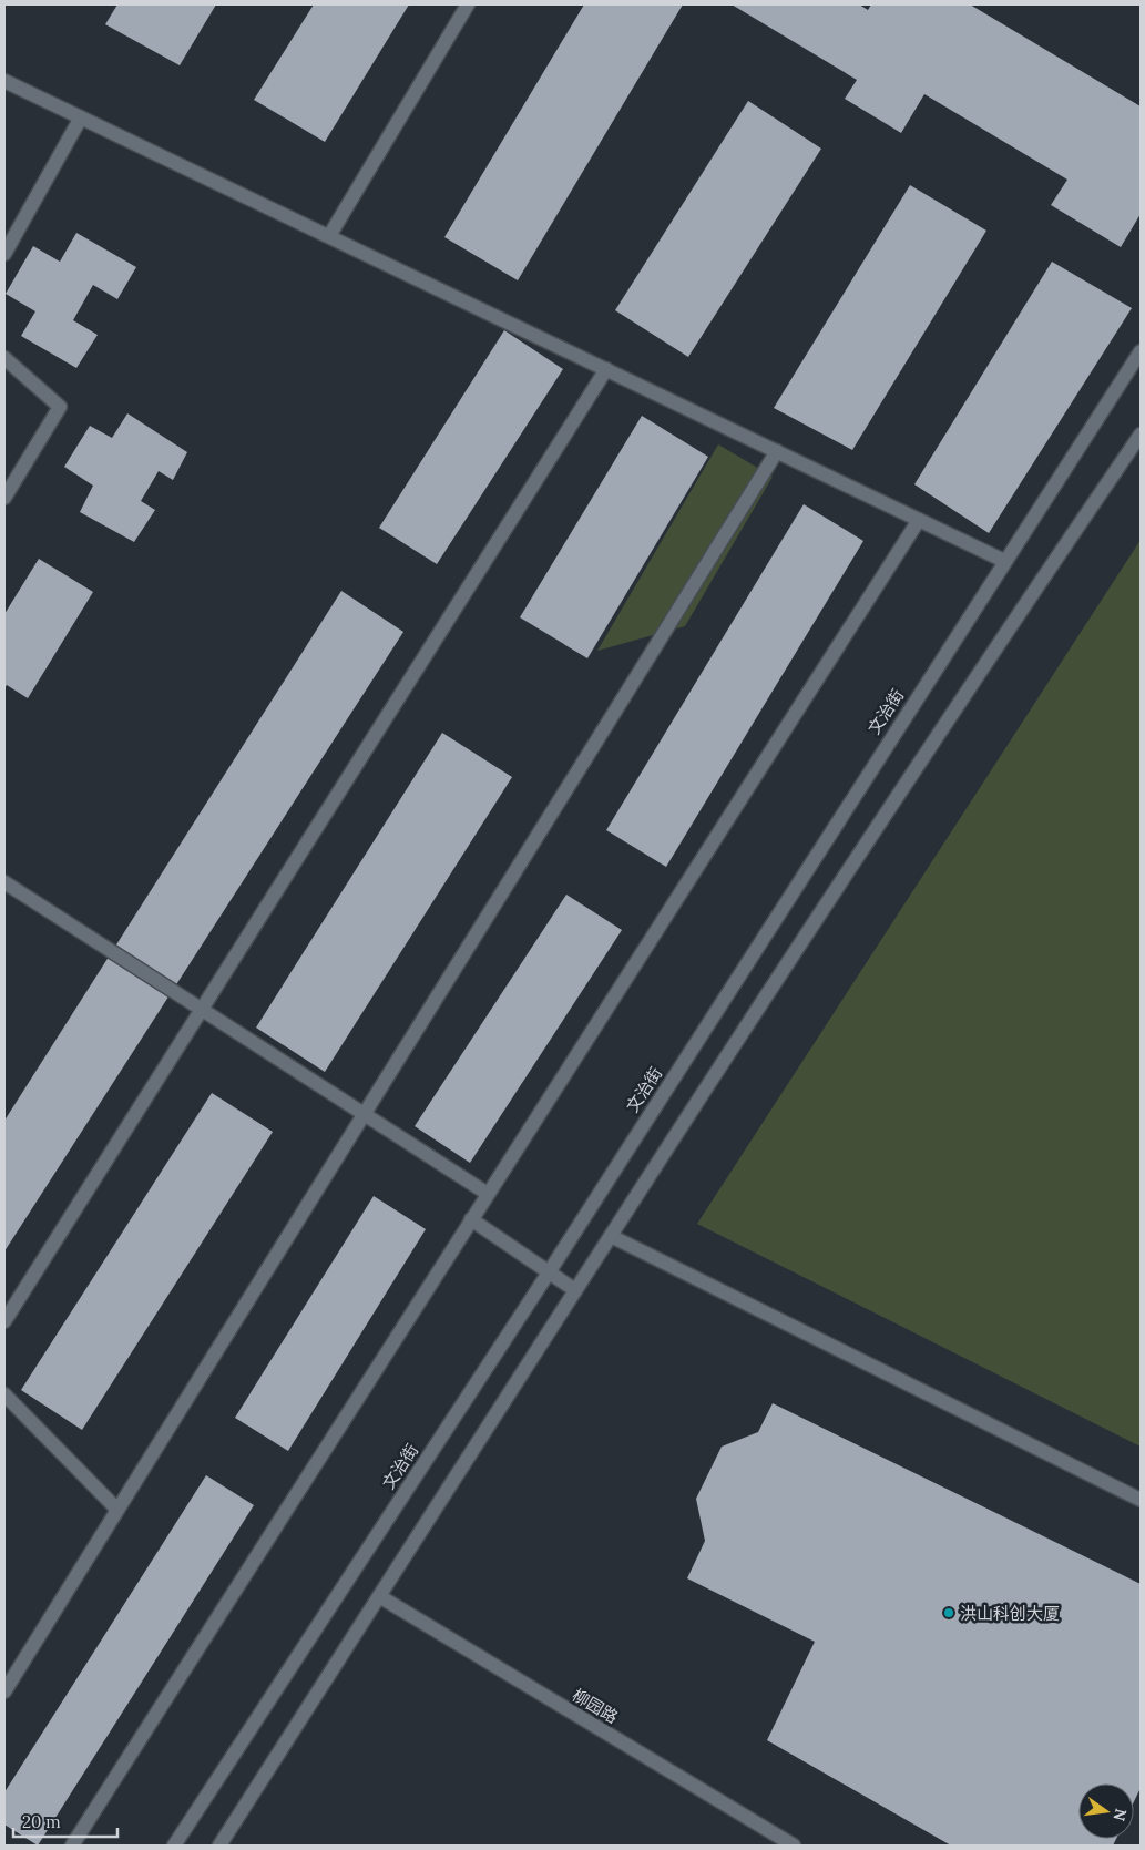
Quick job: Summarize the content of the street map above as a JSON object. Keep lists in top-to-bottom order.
{
  "streets": {
    "street": ["文治街", "柳园路"]
  },
  "places": ["洪山科创大厦"],
  "scale_bar": "20 m",
  "north": "right"
}
